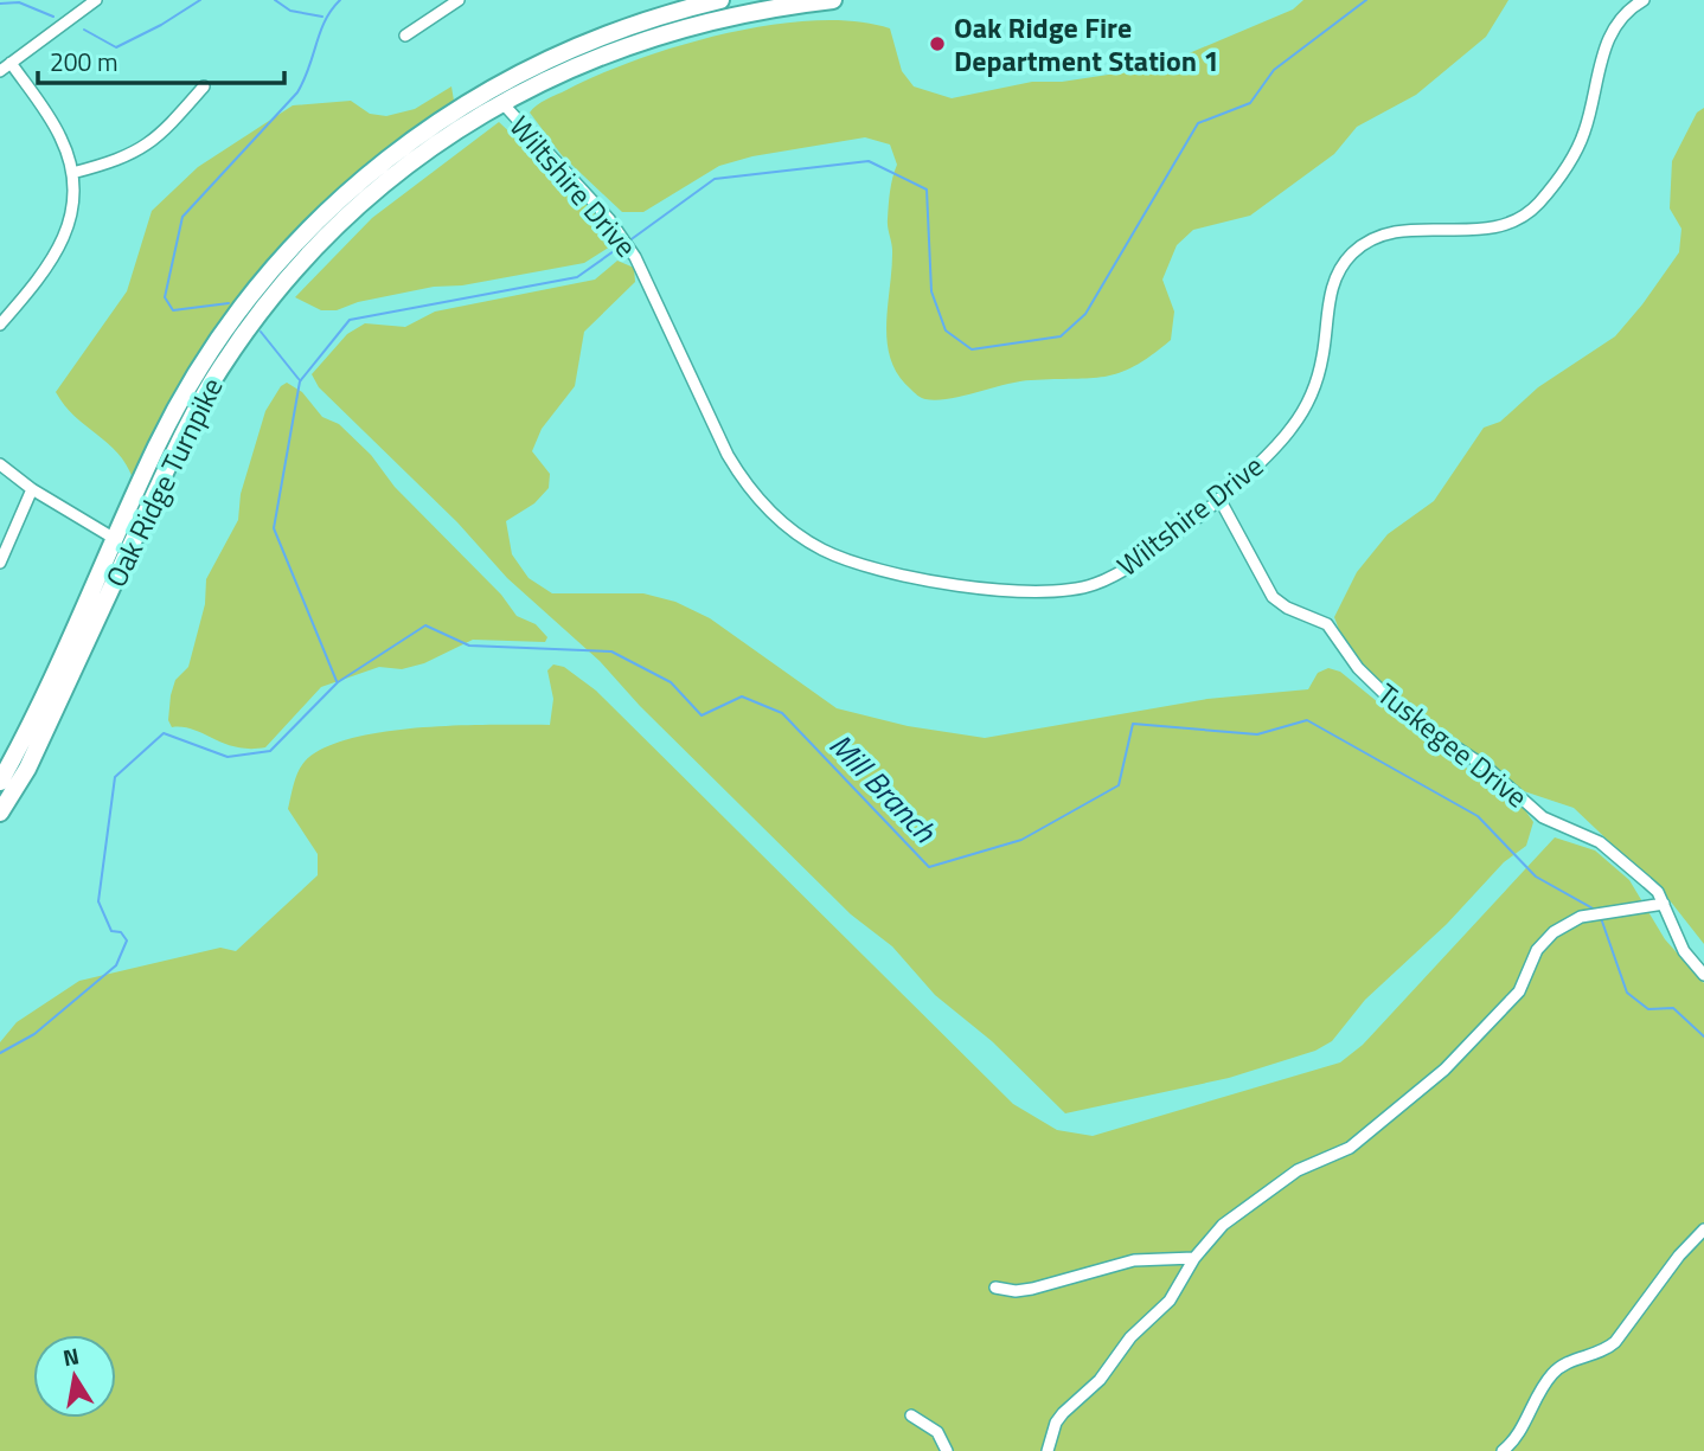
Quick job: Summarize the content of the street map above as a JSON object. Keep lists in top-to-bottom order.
{
  "streets": {
    "highway": ["Oak Ridge Turnpike"],
    "street": ["Wiltshire Drive", "Tuskegee Drive"]
  },
  "crossings": [
    ["Wiltshire Drive", "Oak Ridge Turnpike"],
    ["Wiltshire Drive", "Tuskegee Drive"]
  ],
  "water": ["Mill Branch"],
  "places": ["Oak Ridge Fire Department Station 1"],
  "scale_bar": "200 m",
  "north": "top"
}
